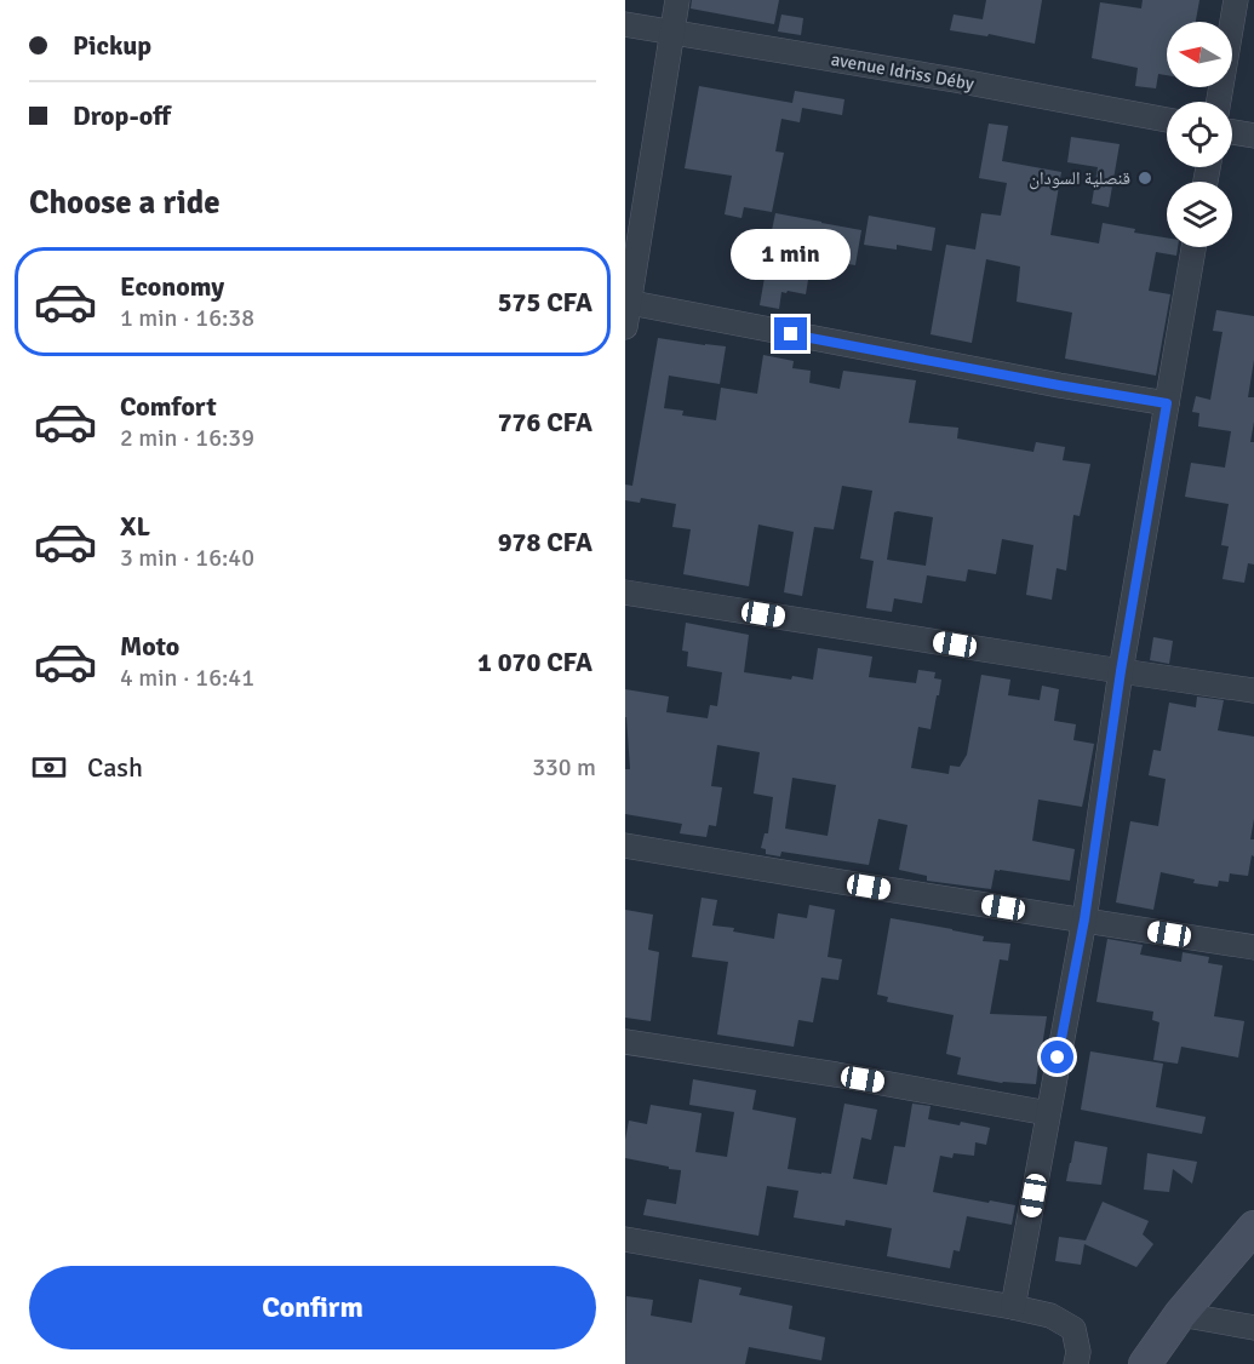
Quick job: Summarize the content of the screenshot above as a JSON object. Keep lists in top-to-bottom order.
{
  "streets": {
    "street": ["avenue Idriss Déby"]
  },
  "places": ["قنصلية السودان"],
  "north": "left",
  "page": {
    "banner": ["Pickup", "Drop-off"],
    "heading": "Choose a ride",
    "bubble": "1 min",
    "list": [
      {
        "name": "Economy",
        "note": "1 min · 16:38",
        "value": "575 CFA"
      },
      {
        "name": "Comfort",
        "note": "2 min · 16:39",
        "value": "776 CFA"
      },
      {
        "name": "XL",
        "note": "3 min · 16:40",
        "value": "978 CFA"
      },
      {
        "name": "Moto",
        "note": "4 min · 16:41",
        "value": "1 070 CFA"
      }
    ],
    "pay": ["Cash", "330 m"],
    "buttons": "Confirm"
  }
}
